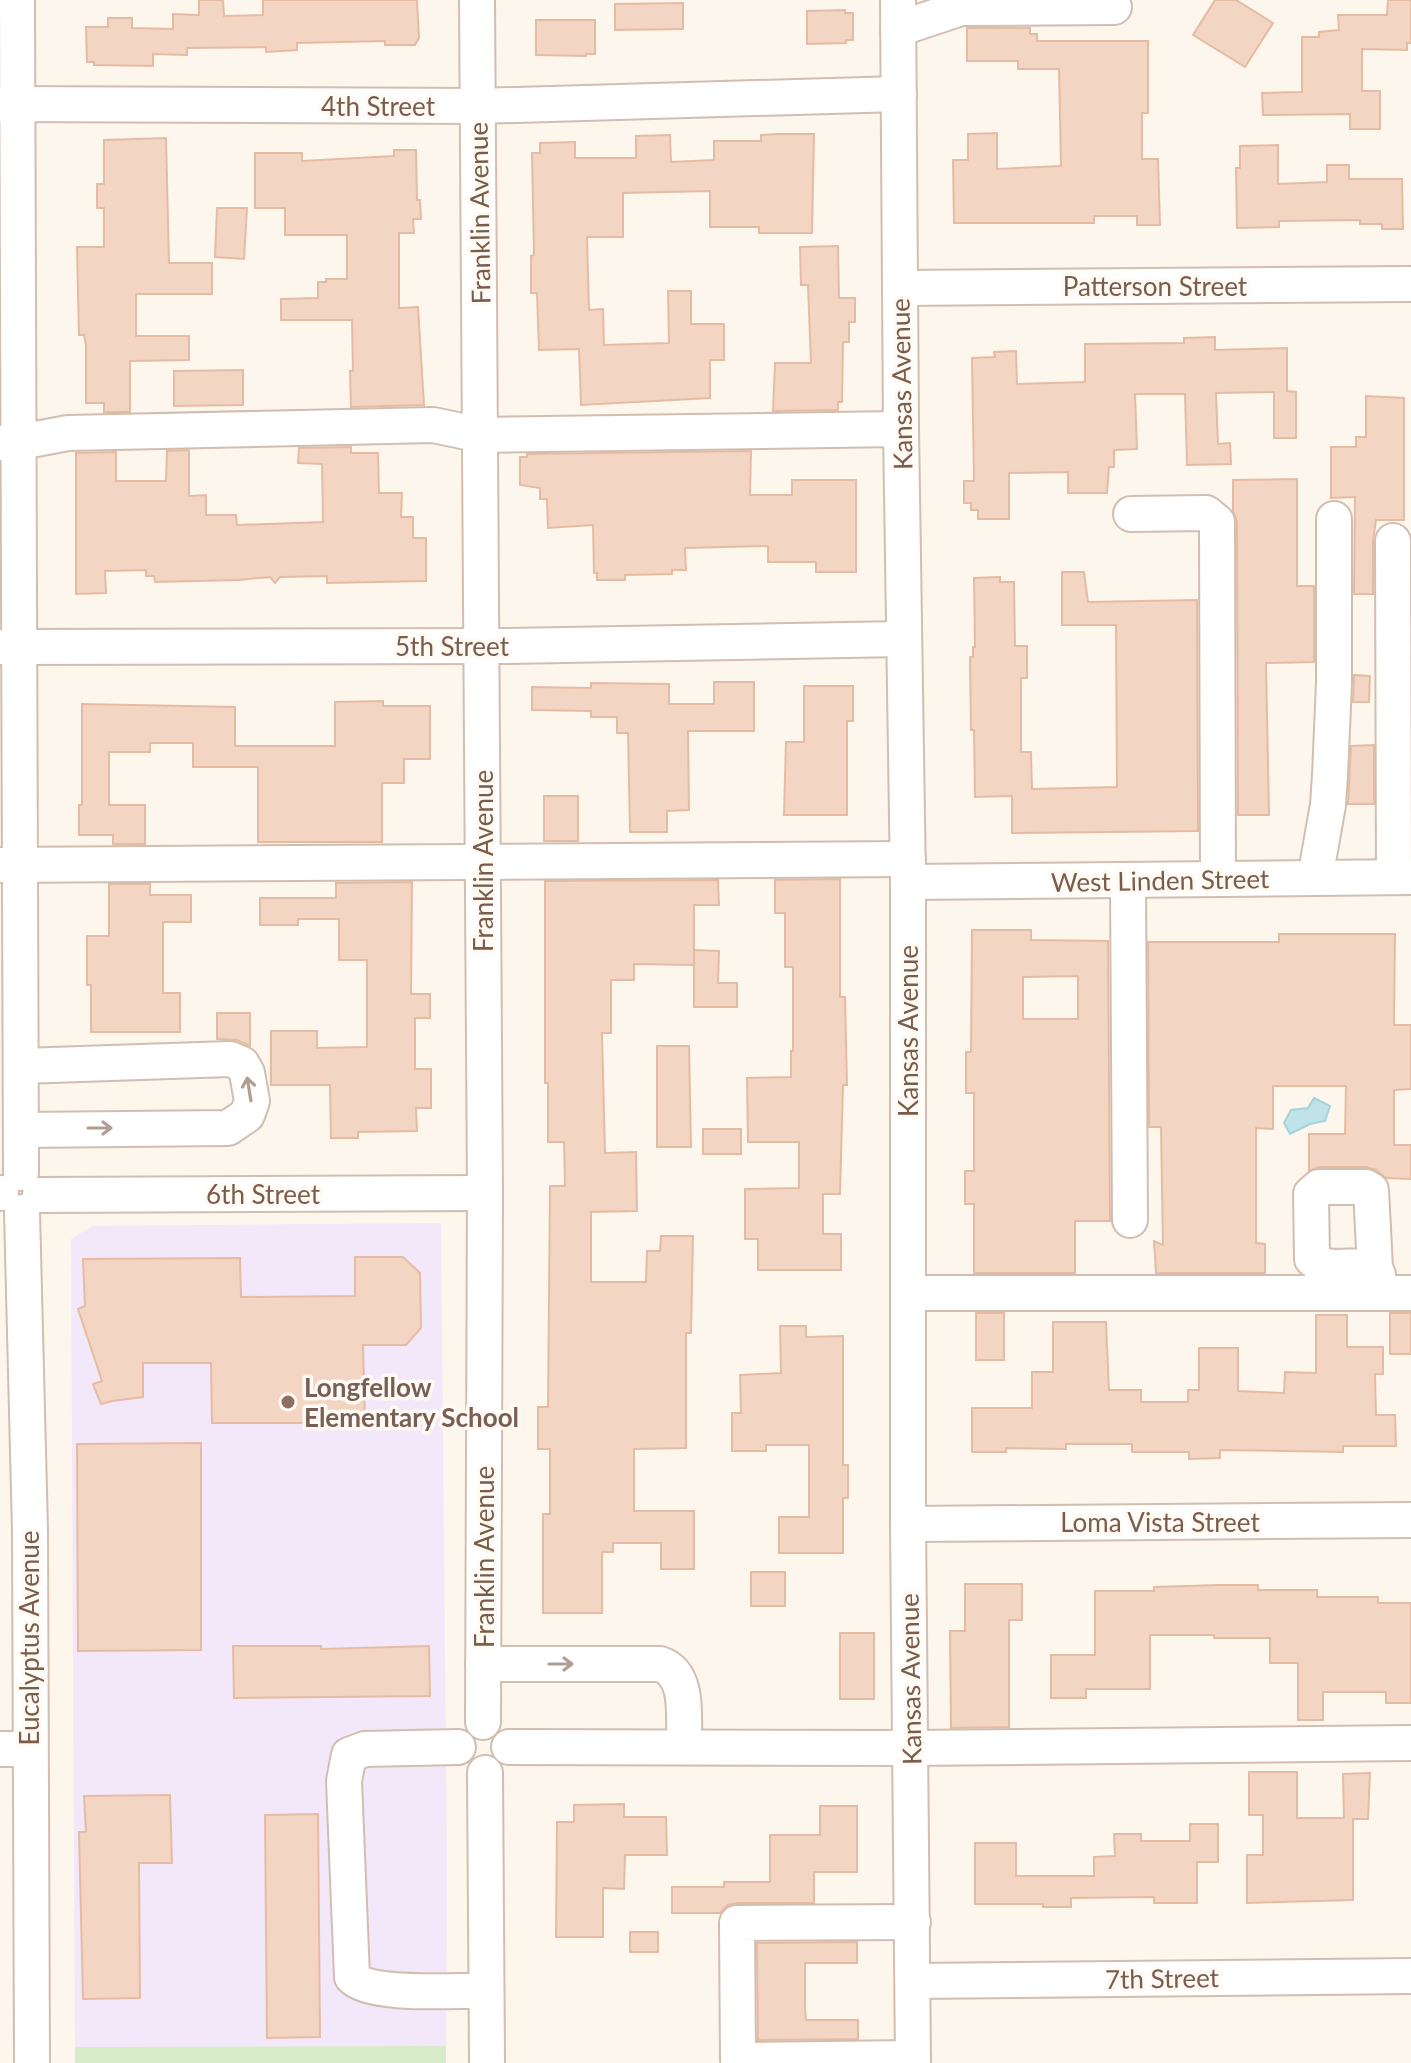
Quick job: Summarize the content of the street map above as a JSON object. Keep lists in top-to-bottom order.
{
  "streets": {
    "street": [
      "4th Street",
      "Franklin Avenue",
      "Patterson Street",
      "Kansas Avenue",
      "5th Street",
      "West Linden Street",
      "6th Street",
      "Loma Vista Street",
      "Eucalyptus Avenue",
      "7th Street"
    ]
  },
  "crossings": [
    ["4th Street", "Franklin Avenue"],
    ["4th Street", "Kansas Avenue"],
    ["4th Street", "Eucalyptus Avenue"],
    ["Franklin Avenue", "5th Street"],
    ["Franklin Avenue", "West Linden Street"],
    ["Franklin Avenue", "6th Street"],
    ["Patterson Street", "Kansas Avenue"],
    ["Kansas Avenue", "5th Street"],
    ["Kansas Avenue", "West Linden Street"],
    ["Kansas Avenue", "Loma Vista Street"],
    ["Kansas Avenue", "7th Street"],
    ["5th Street", "Eucalyptus Avenue"],
    ["West Linden Street", "Eucalyptus Avenue"],
    ["6th Street", "Eucalyptus Avenue"]
  ],
  "places": ["Longfellow Elementary School"]
}
